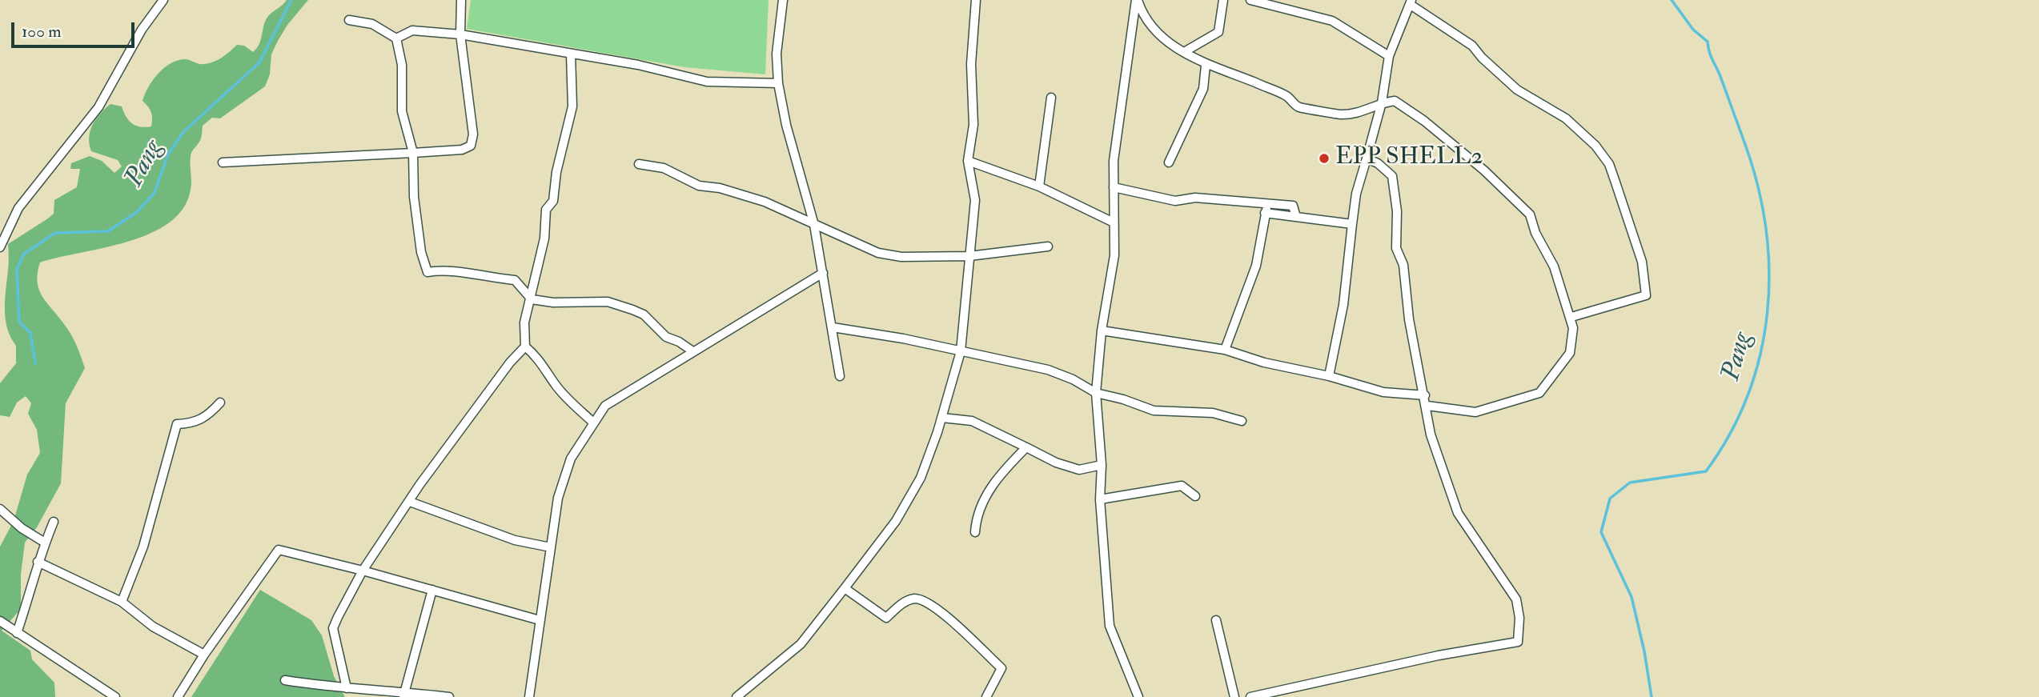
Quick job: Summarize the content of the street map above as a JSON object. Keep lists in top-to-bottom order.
{
  "water": ["Pang"],
  "places": ["EPP SHELL2"],
  "scale_bar": "100 m"
}
